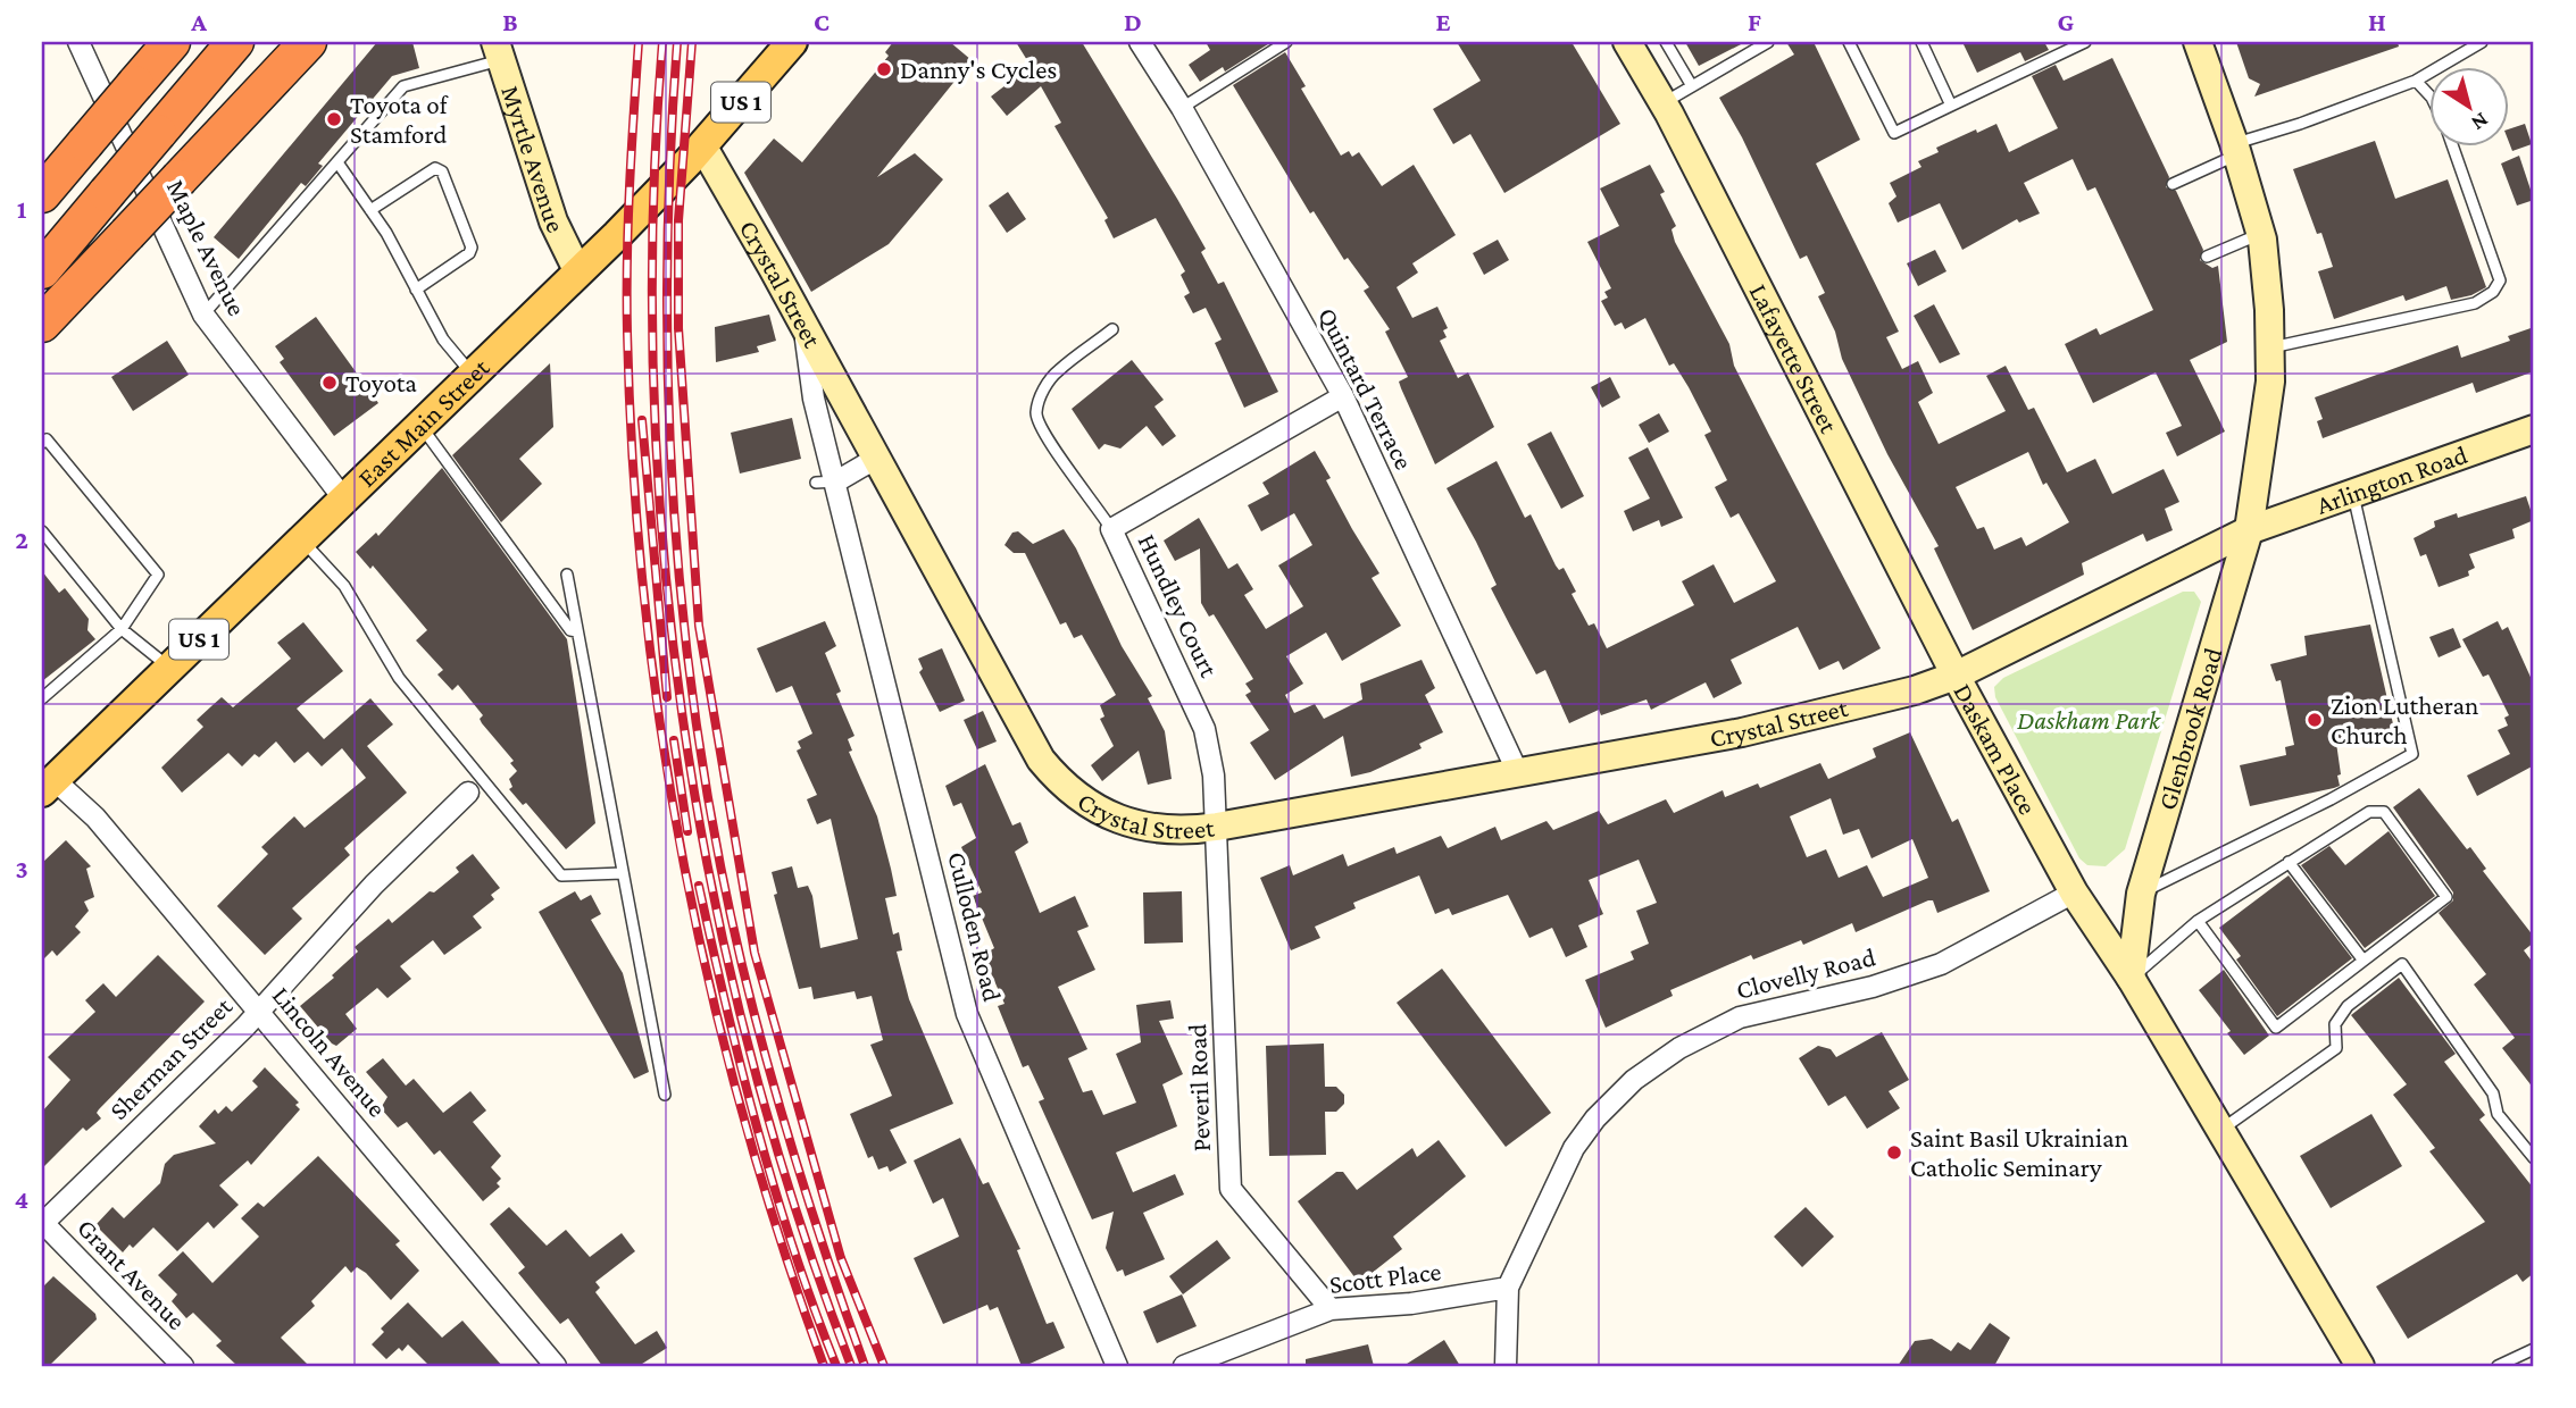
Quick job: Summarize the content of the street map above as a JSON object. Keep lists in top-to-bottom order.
{
  "streets": {
    "main road": ["US 1", "East Main Street"],
    "street": [
      "Myrtle Avenue",
      "Maple Avenue",
      "Crystal Street",
      "Lafayette Street",
      "Quintard Terrace",
      "Arlington Road",
      "Hundley Court",
      "Glenbrook Road",
      "Daskam Place",
      "Culloden Road",
      "Clovelly Road",
      "Lincoln Avenue",
      "Sherman Street",
      "Peveril Road",
      "Grant Avenue",
      "Scott Place"
    ]
  },
  "crossings": [
    ["Myrtle Avenue", "East Main Street"],
    ["Maple Avenue", "East Main Street"],
    ["Crystal Street", "Lafayette Street"],
    ["Crystal Street", "Quintard Terrace"],
    ["Crystal Street", "East Main Street"],
    ["Crystal Street", "Hundley Court"],
    ["Crystal Street", "Daskam Place"],
    ["Crystal Street", "Culloden Road"],
    ["Crystal Street", "Peveril Road"],
    ["Lafayette Street", "Daskam Place"],
    ["Quintard Terrace", "Hundley Court"],
    ["East Main Street", "Lincoln Avenue"],
    ["Arlington Road", "Glenbrook Road"],
    ["Arlington Road", "Daskam Place"],
    ["Hundley Court", "Peveril Road"],
    ["Glenbrook Road", "Daskam Place"],
    ["Daskam Place", "Clovelly Road"],
    ["Clovelly Road", "Scott Place"],
    ["Lincoln Avenue", "Sherman Street"],
    ["Sherman Street", "Grant Avenue"],
    ["Peveril Road", "Scott Place"]
  ],
  "parks": ["Daskham Park"],
  "places": [
    "Danny's Cycles",
    "Toyota of Stamford",
    "Toyota",
    "Zion Lutheran Church",
    "Saint Basil Ukrainian Catholic Seminary"
  ],
  "north": "bottom right",
  "grid": {
    "columns": [
      "A",
      "B",
      "C",
      "D",
      "E",
      "F",
      "G",
      "H"
    ],
    "rows": [
      "1",
      "2",
      "3",
      "4"
    ]
  }
}
